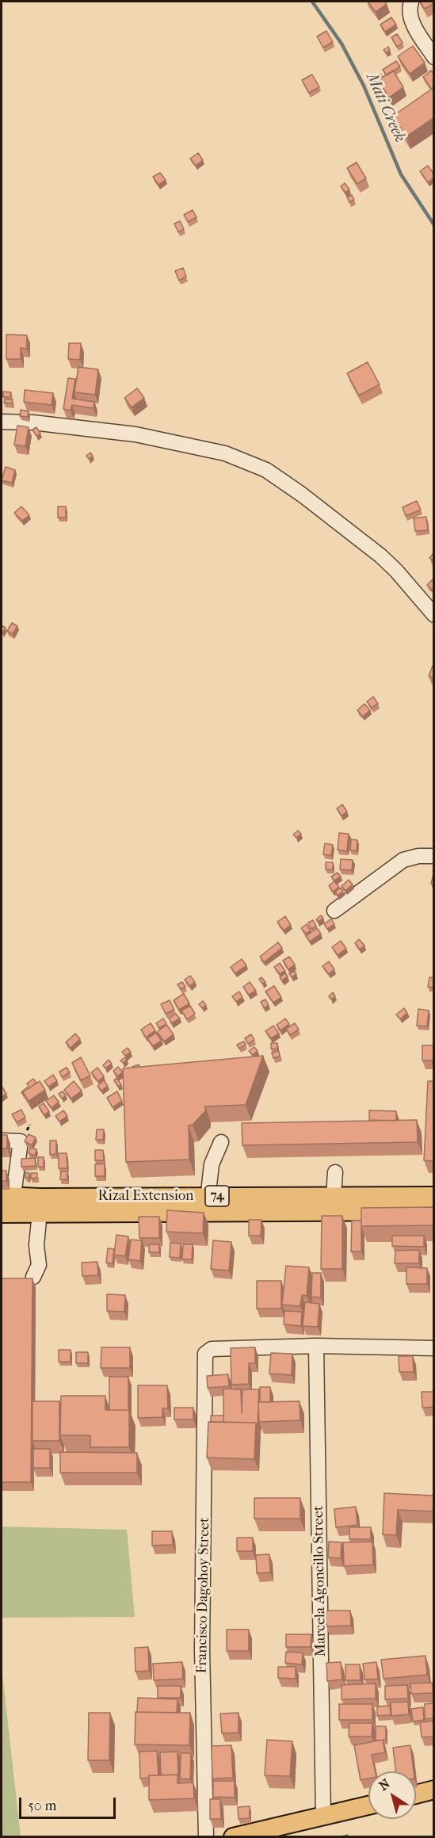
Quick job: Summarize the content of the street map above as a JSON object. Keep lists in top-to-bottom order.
{
  "streets": {
    "main road": ["74", "Rizal Extension"],
    "street": ["Marcela Agoncillo Street", "Francisco Dagohoy Street"]
  },
  "crossings": [
    ["Marcela Agoncillo Street", "Francisco Dagohoy Street"]
  ],
  "water": ["Mati Creek"],
  "scale_bar": "50 m",
  "north": "top left"
}
